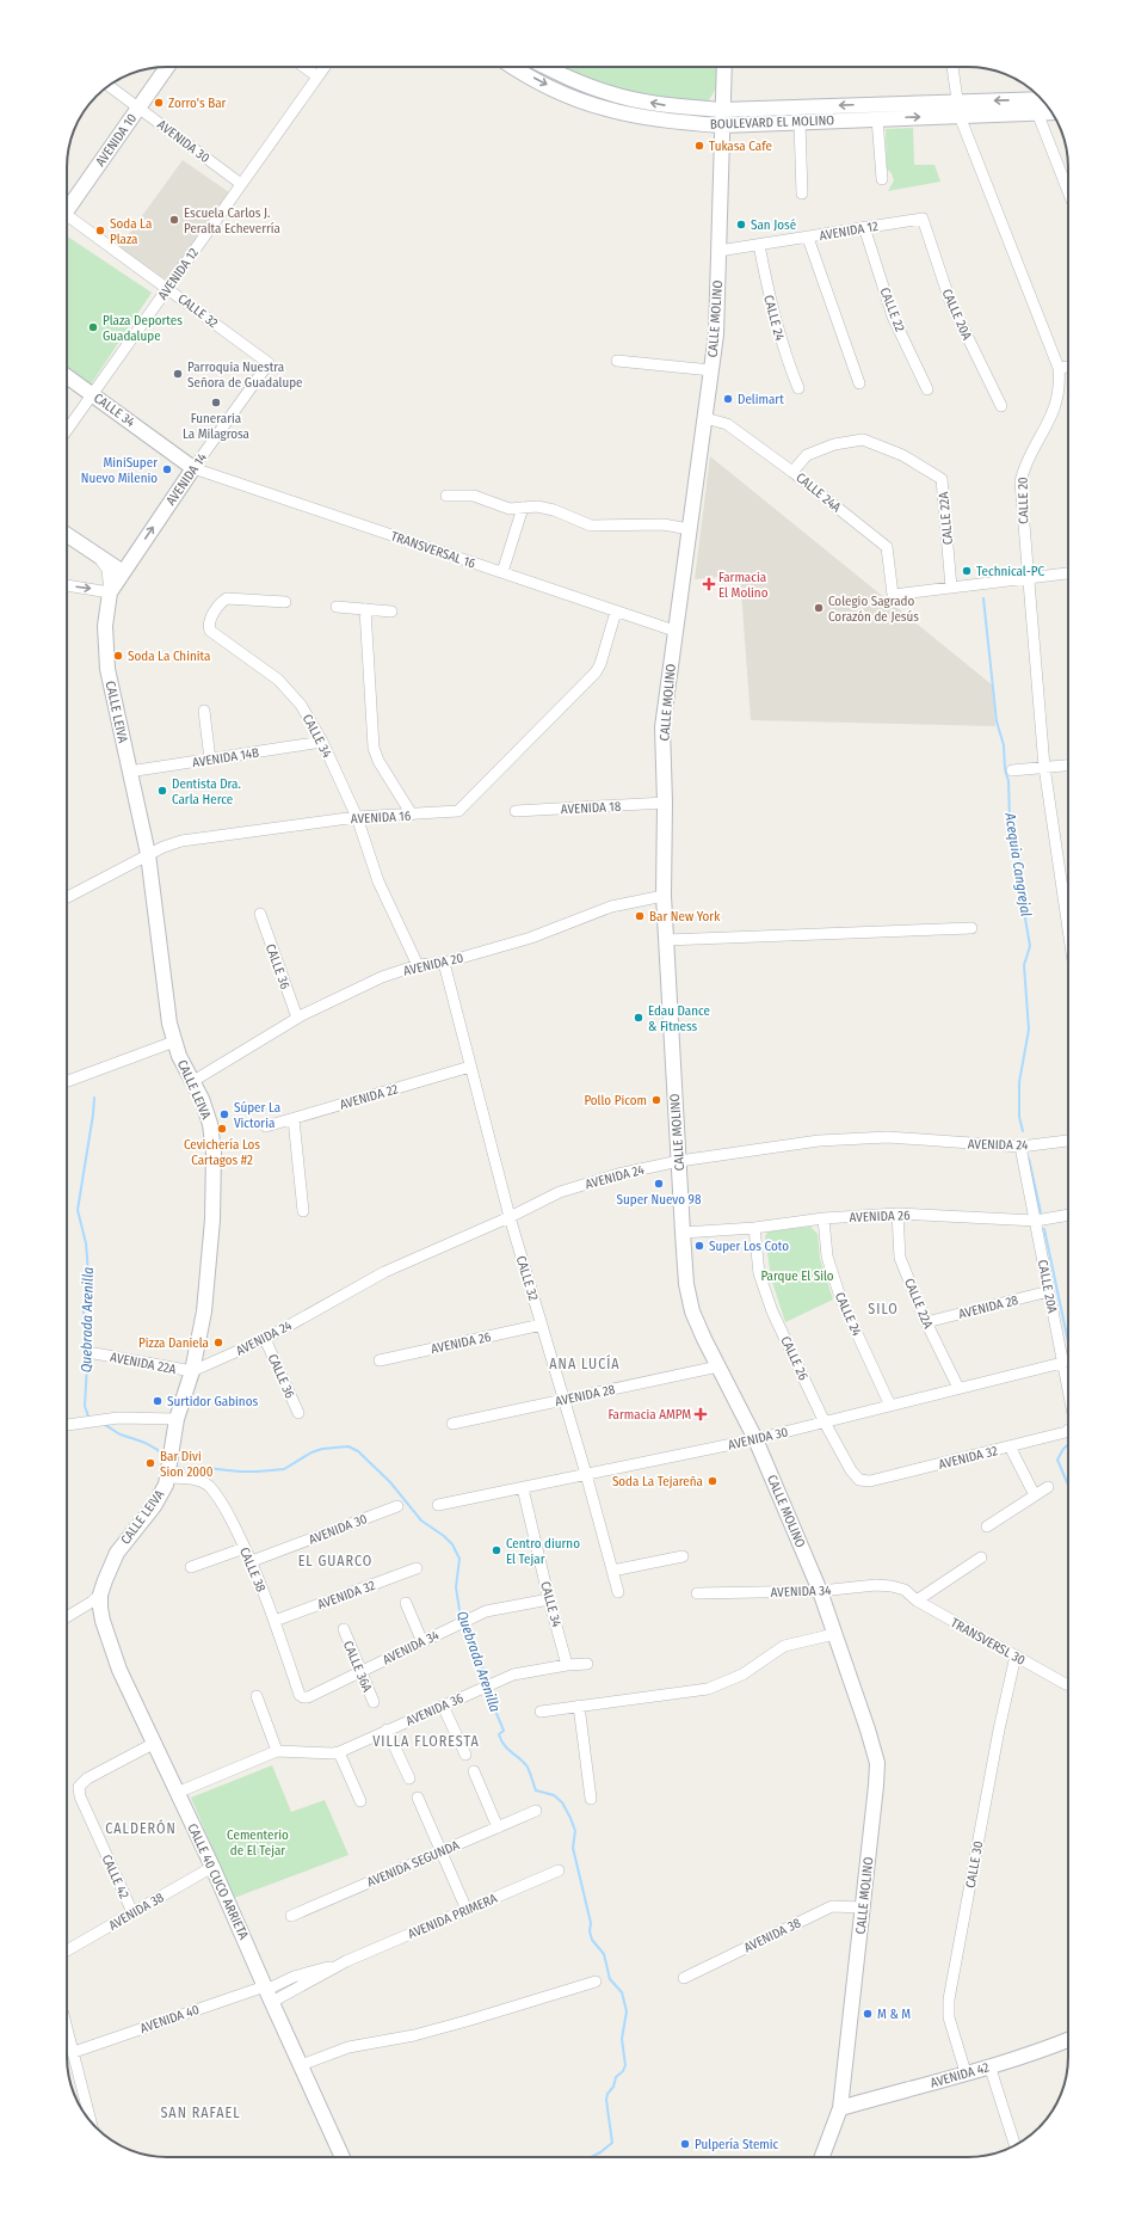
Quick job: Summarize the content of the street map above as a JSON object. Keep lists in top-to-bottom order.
{
  "streets": {
    "main road": [
      "BOULEVARD EL MOLINO",
      "AVENIDA 10",
      "CALLE MOLINO",
      "CALLE 34",
      "AVENIDA 14",
      "CALLE LEIVA",
      "CALLE 40 CUCO ARRIETA",
      "AVENIDA 42"
    ],
    "street": [
      "AVENIDA 30",
      "AVENIDA 12",
      "CALLE 22",
      "CALLE 32",
      "CALLE 20A",
      "CALLE 24",
      "CALLE 24A",
      "CALLE 20",
      "CALLE 22A",
      "TRANSVERSAL 16",
      "AVENIDA 14B",
      "AVENIDA 18",
      "AVENIDA 16",
      "AVENIDA 20",
      "CALLE 36",
      "AVENIDA 22",
      "AVENIDA 24",
      "AVENIDA 26",
      "AVENIDA 28",
      "CALLE 26",
      "AVENIDA 22A",
      "AVENIDA 32",
      "CALLE 38",
      "AVENIDA 34",
      "TRANSVERSL 30",
      "CALLE 36A",
      "AVENIDA 36",
      "AVENIDA SEGUNDA",
      "CALLE 30",
      "CALLE 42",
      "AVENIDA 38",
      "AVENIDA PRIMERA",
      "AVENIDA 40"
    ]
  },
  "crossings": [
    ["BOULEVARD EL MOLINO", "CALLE MOLINO"],
    ["BOULEVARD EL MOLINO", "CALLE 20"],
    ["AVENIDA 10", "AVENIDA 30"],
    ["AVENIDA 30", "AVENIDA 12"],
    ["AVENIDA 30", "CALLE 32"],
    ["AVENIDA 30", "CALLE 20A"],
    ["AVENIDA 30", "CALLE 24"],
    ["AVENIDA 30", "CALLE MOLINO"],
    ["AVENIDA 30", "CALLE 34"],
    ["AVENIDA 30", "CALLE 22A"],
    ["AVENIDA 30", "CALLE 26"],
    ["AVENIDA 30", "CALLE 38"],
    ["AVENIDA 12", "CALLE 22"],
    ["AVENIDA 12", "CALLE 32"],
    ["AVENIDA 12", "CALLE 20A"],
    ["AVENIDA 12", "CALLE 24"],
    ["AVENIDA 12", "CALLE MOLINO"],
    ["AVENIDA 12", "CALLE 34"],
    ["CALLE 32", "AVENIDA 14"],
    ["CALLE 32", "AVENIDA 20"],
    ["CALLE 32", "AVENIDA 22"],
    ["CALLE 32", "AVENIDA 24"],
    ["CALLE 32", "AVENIDA 26"],
    ["CALLE 32", "AVENIDA 28"],
    ["CALLE 20A", "AVENIDA 24"],
    ["CALLE 20A", "AVENIDA 26"],
    ["CALLE 20A", "AVENIDA 28"],
    ["CALLE 24", "AVENIDA 26"],
    ["CALLE MOLINO", "CALLE 24A"],
    ["CALLE MOLINO", "TRANSVERSAL 16"],
    ["CALLE MOLINO", "AVENIDA 18"],
    ["CALLE MOLINO", "AVENIDA 20"],
    ["CALLE MOLINO", "AVENIDA 24"],
    ["CALLE MOLINO", "AVENIDA 26"],
    ["CALLE MOLINO", "AVENIDA 28"],
    ["CALLE MOLINO", "AVENIDA 34"],
    ["CALLE MOLINO", "AVENIDA 38"],
    ["CALLE MOLINO", "AVENIDA 42"],
    ["CALLE 34", "AVENIDA 14"],
    ["CALLE 34", "TRANSVERSAL 16"],
    ["CALLE 34", "AVENIDA 14B"],
    ["CALLE 34", "AVENIDA 16"],
    ["CALLE 34", "AVENIDA 20"],
    ["CALLE 34", "AVENIDA 34"],
    ["CALLE 34", "AVENIDA 36"],
    ["AVENIDA 14", "TRANSVERSAL 16"],
    ["AVENIDA 14", "CALLE LEIVA"],
    ["CALLE 24A", "CALLE 22A"],
    ["CALLE 22A", "AVENIDA 26"],
    ["CALLE 22A", "AVENIDA 28"],
    ["TRANSVERSAL 16", "AVENIDA 16"],
    ["CALLE LEIVA", "AVENIDA 14B"],
    ["CALLE LEIVA", "AVENIDA 16"],
    ["CALLE LEIVA", "AVENIDA 20"],
    ["CALLE LEIVA", "AVENIDA 24"],
    ["CALLE LEIVA", "AVENIDA 22A"],
    ["CALLE LEIVA", "CALLE 38"],
    ["CALLE LEIVA", "CALLE 40 CUCO ARRIETA"],
    ["AVENIDA 20", "CALLE 36"],
    ["CALLE 36", "AVENIDA 24"],
    ["AVENIDA 24", "AVENIDA 22A"],
    ["AVENIDA 26", "CALLE 26"],
    ["CALLE 26", "AVENIDA 32"],
    ["AVENIDA 32", "CALLE 38"],
    ["CALLE 38", "AVENIDA 34"],
    ["AVENIDA 34", "TRANSVERSL 30"],
    ["AVENIDA 34", "CALLE 36A"],
    ["TRANSVERSL 30", "CALLE 30"],
    ["AVENIDA 36", "CALLE 40 CUCO ARRIETA"],
    ["CALLE 30", "AVENIDA 42"],
    ["CALLE 42", "CALLE 40 CUCO ARRIETA"],
    ["CALLE 42", "AVENIDA 38"],
    ["CALLE 40 CUCO ARRIETA", "AVENIDA 38"],
    ["CALLE 40 CUCO ARRIETA", "AVENIDA PRIMERA"],
    ["CALLE 40 CUCO ARRIETA", "AVENIDA 40"],
    ["AVENIDA PRIMERA", "AVENIDA 40"]
  ],
  "one_way": ["AVENIDA 14"],
  "districts": [
    "SILO",
    "ANA LUCÍA",
    "EL GUARCO",
    "VILLA FLORESTA",
    "CALDERÓN",
    "SAN RAFAEL"
  ],
  "water": ["Acequia Cangrejal", "Quebrada Arenilla"],
  "parks": ["Parque El Silo", "Cementerio de El Tejar"],
  "places": {
    "other": [
      "Zorro's Bar",
      "Tukasa Cafe",
      "Escuela Carlos J. Peralta Echeverría",
      "San José",
      "Soda La Plaza",
      "Plaza Deportes Guadalupe",
      "Parroquia Nuestra Señora de Guadalupe",
      "Delimart",
      "Funeraria La Milagrosa",
      "MiniSuper Nuevo Milenio",
      "Technical-PC",
      "Colegio Sagrado Corazón de Jesús",
      "Soda La Chinita",
      "Dentista Dra. Carla Herce",
      "Bar New York",
      "Edau Dance & Fitness",
      "Pollo Picom",
      "Súper La Victoria",
      "Cevichería Los Cartagos #2",
      "Super Nuevo 98",
      "Super Los Coto",
      "Pizza Daniela",
      "Surtidor Gabinos",
      "Bar Divi Sion 2000",
      "Soda La Tejareña",
      "Centro diurno El Tejar",
      "M & M",
      "Pulpería Stemic"
    ],
    "health": ["Farmacia El Molino", "Farmacia AMPM"]
  }
}
